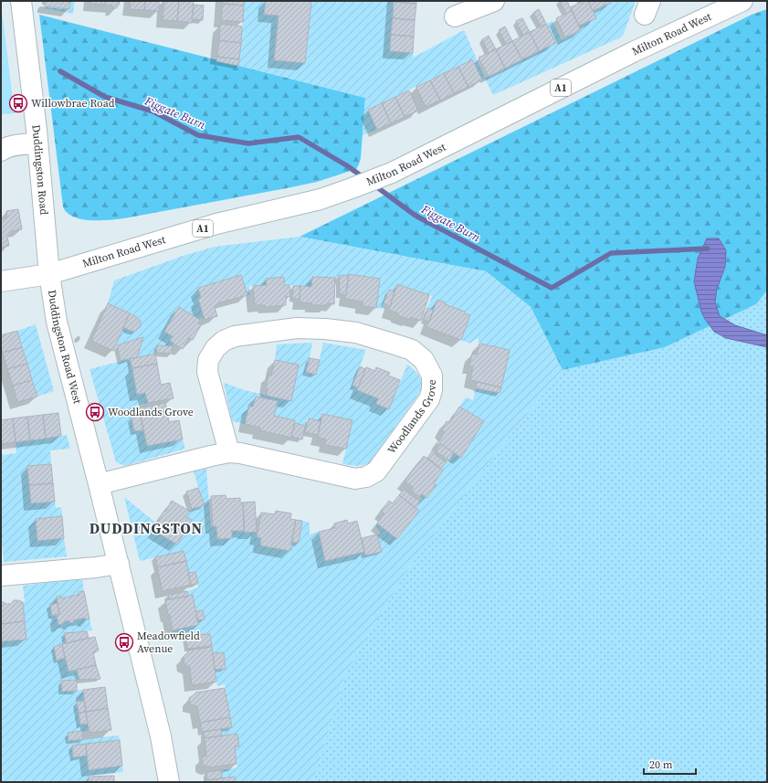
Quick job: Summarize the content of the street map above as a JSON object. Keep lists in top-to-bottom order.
{
  "streets": {
    "street": [
      "Milton Road West",
      "A1",
      "Duddingston Road",
      "Duddingston Road West",
      "Woodlands Grove"
    ]
  },
  "crossings": [
    ["Milton Road West", "A1"],
    ["Milton Road West", "Duddingston Road"],
    ["Milton Road West", "Duddingston Road West"],
    ["A1", "Duddingston Road"],
    ["A1", "Duddingston Road West"],
    ["Duddingston Road", "Duddingston Road West"],
    ["Duddingston Road West", "Woodlands Grove"]
  ],
  "districts": ["DUDDINGSTON"],
  "water": ["Figgate Burn"],
  "places": {
    "bus stop": ["Willowbrae Road", "Woodlands Grove", "Meadowfield Avenue"]
  },
  "scale_bar": "20 m"
}
